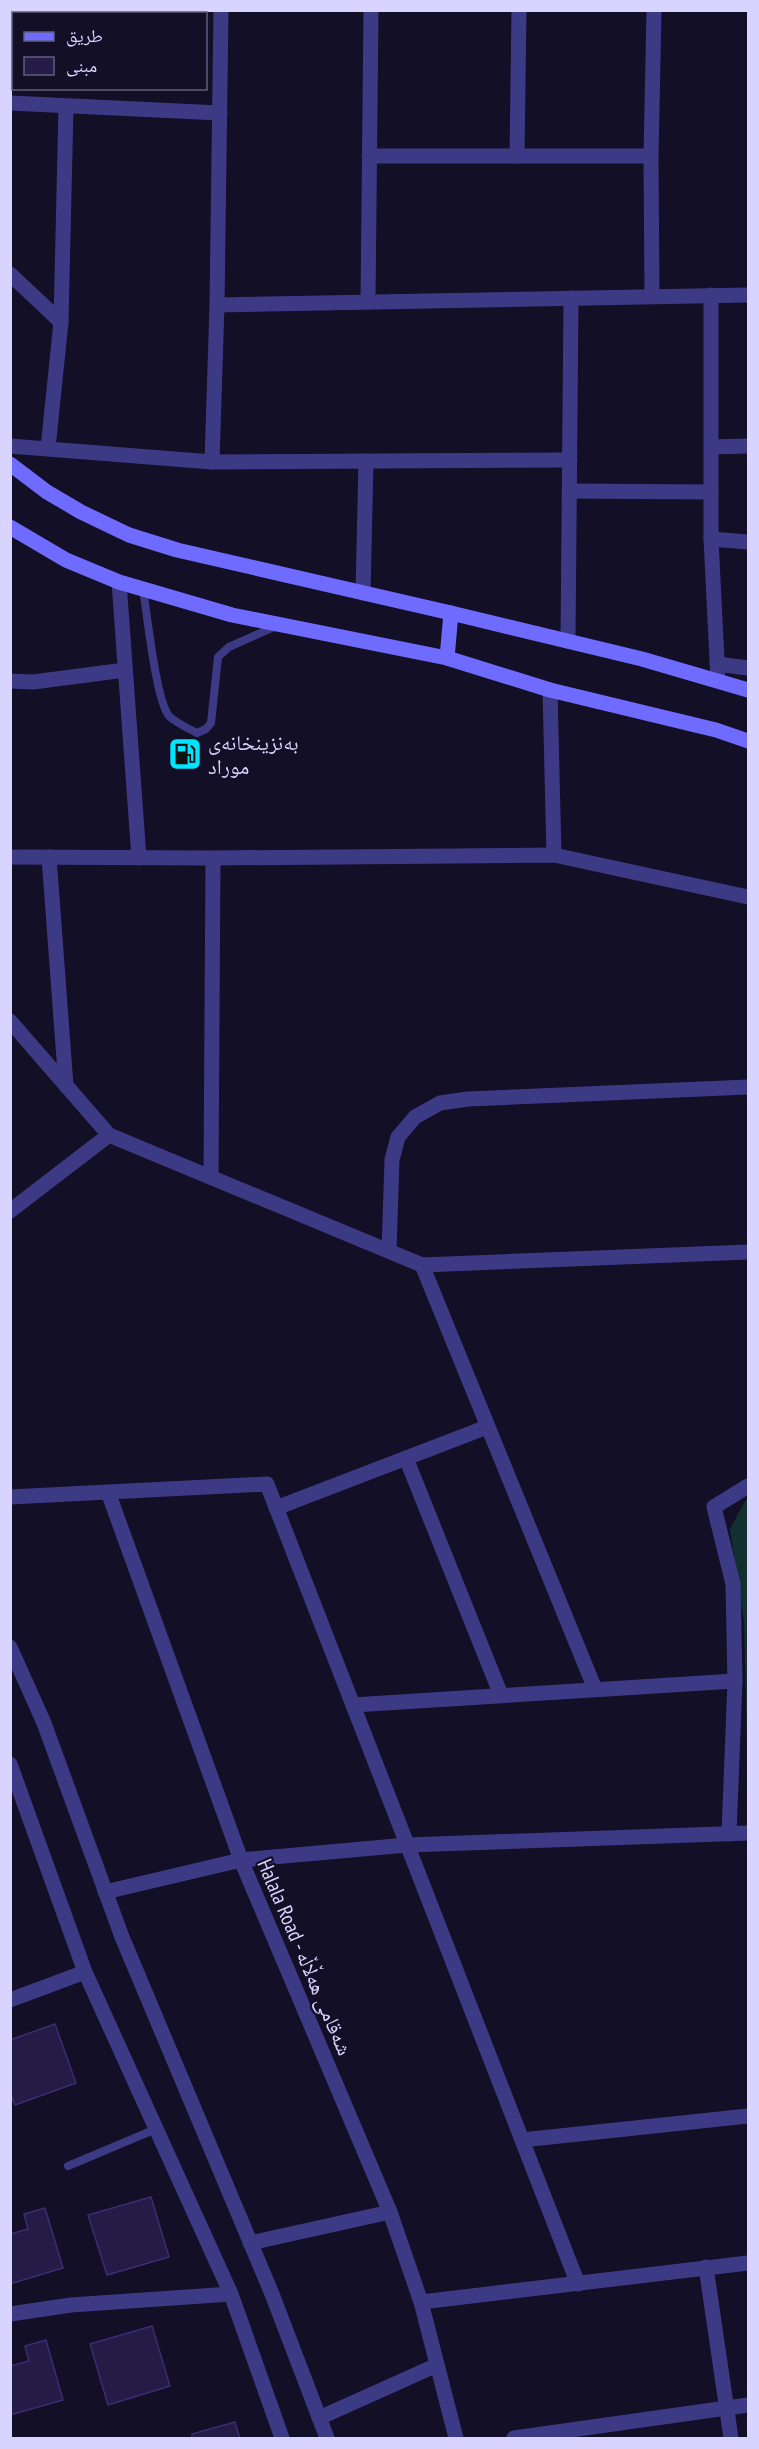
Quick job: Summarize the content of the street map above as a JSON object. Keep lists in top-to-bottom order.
{
  "streets": {
    "street": ["Halala Road - شەقامی هەڵاڵە"]
  },
  "places": {
    "fuel station": ["بەنزینخانەی موراد"]
  },
  "legend": ["طريق", "مبنى"]
}
